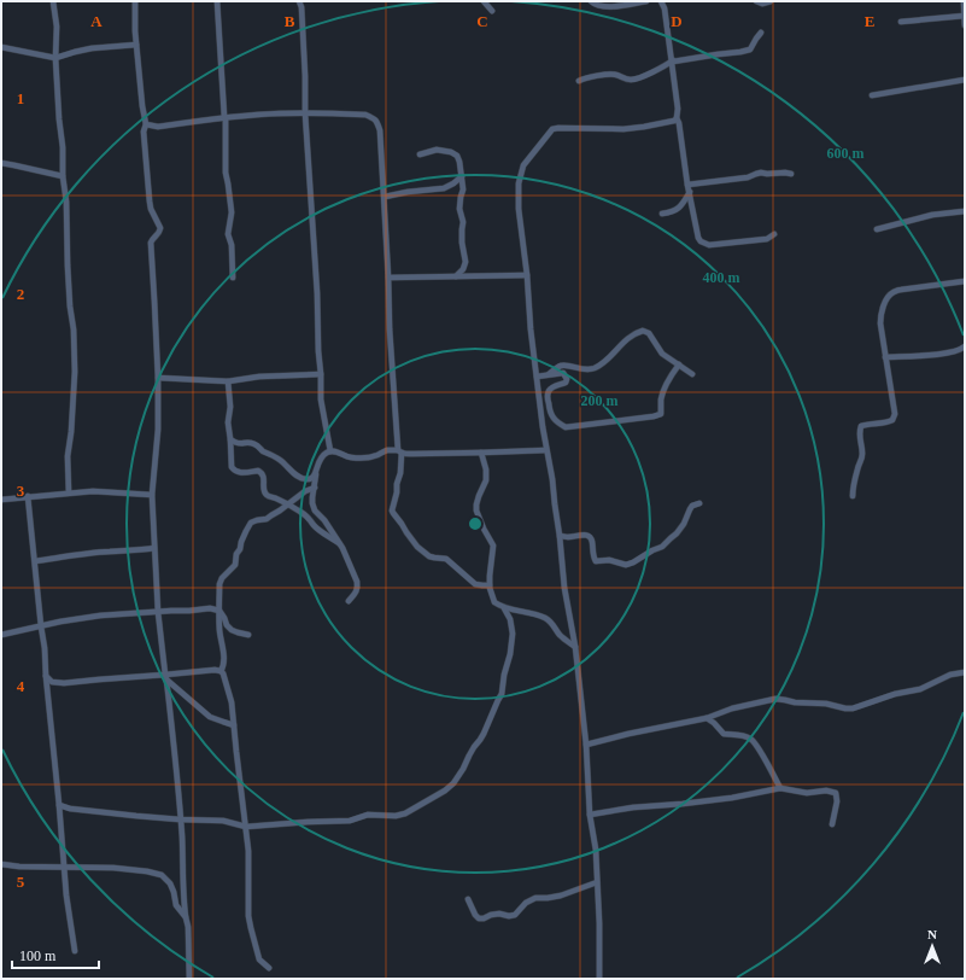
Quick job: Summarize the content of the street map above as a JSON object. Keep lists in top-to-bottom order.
{
  "scale_bar": "100 m",
  "north": "top",
  "grid": {
    "columns": [
      "A",
      "B",
      "C",
      "D",
      "E"
    ],
    "rows": [
      "1",
      "2",
      "3",
      "4",
      "5"
    ]
  },
  "rings": ["600 m", "400 m", "200 m"]
}
